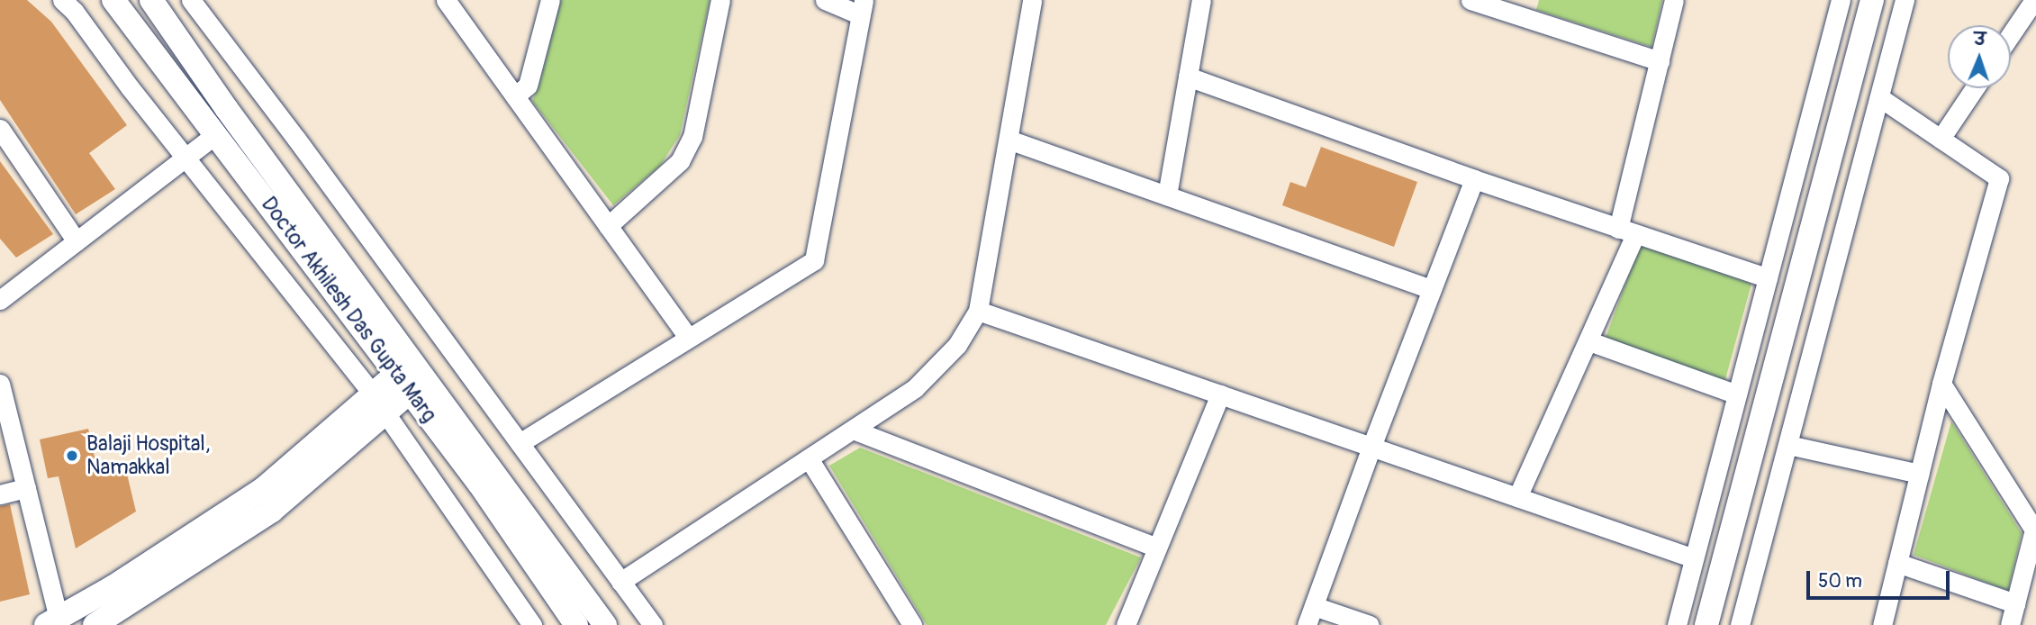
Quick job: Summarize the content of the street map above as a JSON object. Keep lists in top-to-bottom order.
{
  "streets": {
    "street": ["Doctor Akhilesh Das Gupta Marg"]
  },
  "places": ["Balaji Hospital, Namakkal"],
  "scale_bar": "50 m",
  "north": "top"
}
